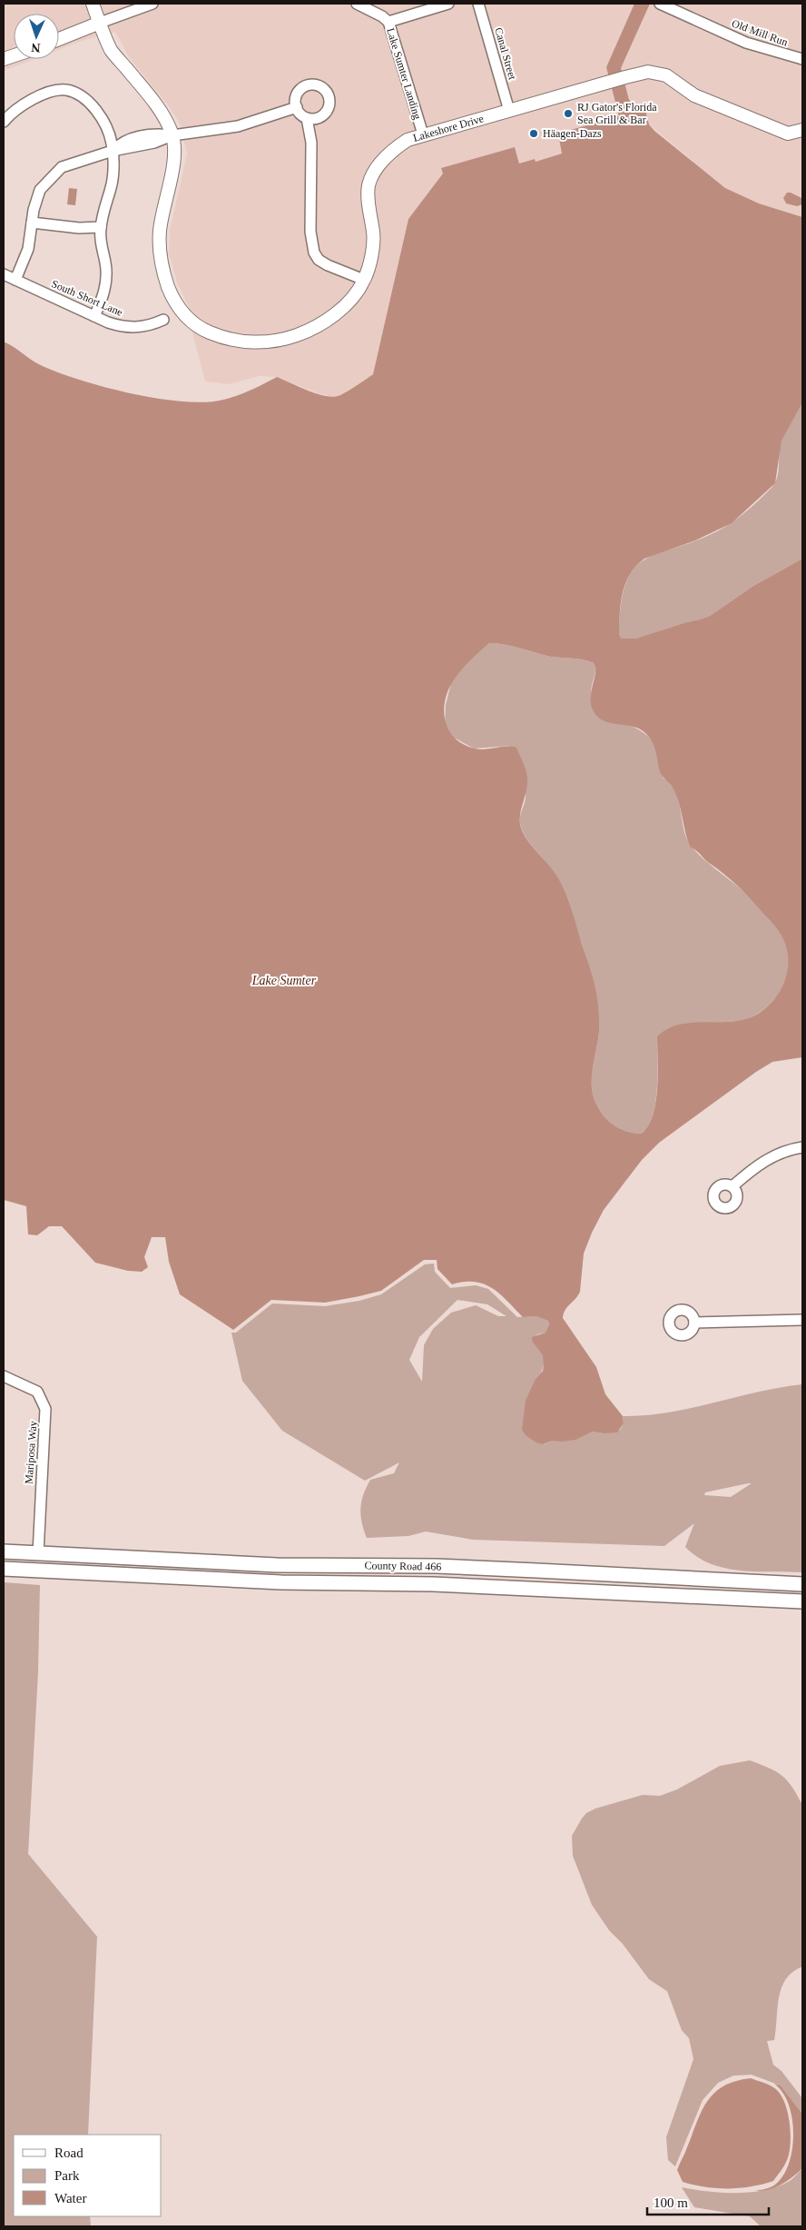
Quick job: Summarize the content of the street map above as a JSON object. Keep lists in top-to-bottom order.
{
  "streets": {
    "main road": ["County Road 466"],
    "street": [
      "Old Mill Run",
      "Canal Street",
      "Lake Sumter Landing",
      "Lakeshore Drive",
      "South Short Lane",
      "Mariposa Way"
    ]
  },
  "crossings": [
    ["Canal Street", "Lakeshore Drive"],
    ["Lake Sumter Landing", "Lakeshore Drive"],
    ["Mariposa Way", "County Road 466"]
  ],
  "water": ["Lake Sumter"],
  "places": ["RJ Gator's Florida Sea Grill & Bar", "Häagen-Dazs"],
  "legend": ["Road", "Park", "Water"],
  "scale_bar": "100 m",
  "north": "bottom"
}
